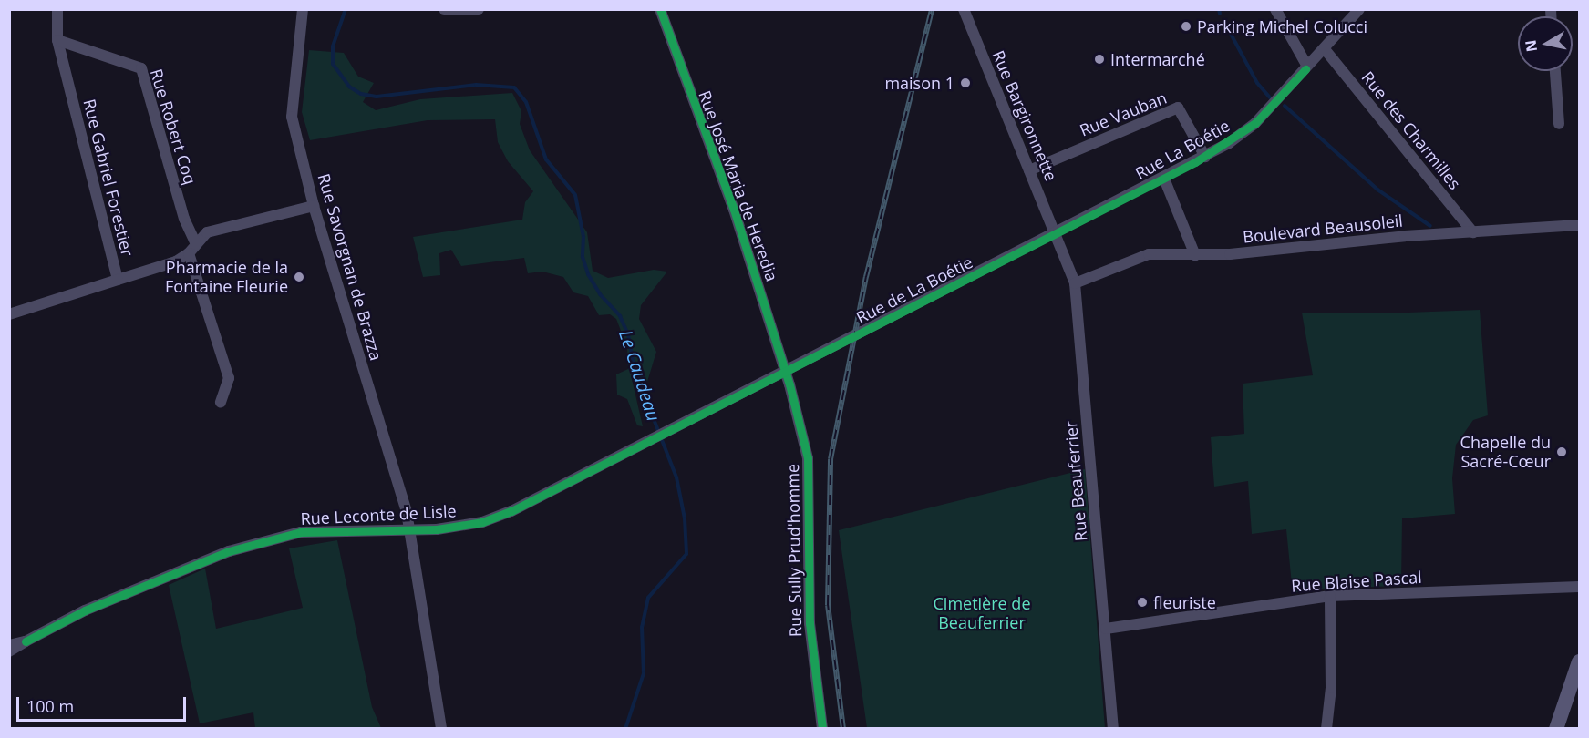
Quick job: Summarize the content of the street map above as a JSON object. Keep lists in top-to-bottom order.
{
  "streets": {
    "street": [
      "Rue Vauban",
      "Rue Bargironnette",
      "Rue Robert Coq",
      "Rue des Charmilles",
      "Rue La Boétie",
      "Rue Gabriel Forestier",
      "Rue José Maria de Heredia",
      "Boulevard Beausoleil",
      "Rue Savorgnan de Brazza",
      "Rue de La Boétie",
      "Rue Beauferrier",
      "Rue Leconte de Lisle",
      "Rue Sully Prud'homme",
      "Rue Blaise Pascal"
    ]
  },
  "crossings": [
    ["Rue Vauban", "Rue Bargironnette"],
    ["Rue Vauban", "Rue La Boétie"],
    ["Rue Bargironnette", "Rue La Boétie"],
    ["Rue Bargironnette", "Rue de La Boétie"],
    ["Rue Bargironnette", "Rue Beauferrier"],
    ["Rue Robert Coq", "Rue Gabriel Forestier"],
    ["Rue des Charmilles", "Rue La Boétie"],
    ["Rue des Charmilles", "Boulevard Beausoleil"],
    ["Rue La Boétie", "Rue de La Boétie"],
    ["Rue La Boétie", "Rue Beauferrier"],
    ["Rue Gabriel Forestier", "Rue Savorgnan de Brazza"],
    ["Rue José Maria de Heredia", "Rue de La Boétie"],
    ["Rue José Maria de Heredia", "Rue Leconte de Lisle"],
    ["Rue José Maria de Heredia", "Rue Sully Prud'homme"],
    ["Boulevard Beausoleil", "Rue Beauferrier"],
    ["Rue Savorgnan de Brazza", "Rue Leconte de Lisle"],
    ["Rue de La Boétie", "Rue Beauferrier"],
    ["Rue de La Boétie", "Rue Leconte de Lisle"],
    ["Rue de La Boétie", "Rue Sully Prud'homme"],
    ["Rue Beauferrier", "Rue Blaise Pascal"],
    ["Rue Leconte de Lisle", "Rue Sully Prud'homme"]
  ],
  "water": ["Le Caudeau"],
  "parks": ["Cimetière de Beauferrier"],
  "places": [
    "Parking Michel Colucci",
    "Intermarché",
    "maison 1",
    "Pharmacie de la Fontaine Fleurie",
    "Chapelle du Sacré-Cœur",
    "fleuriste"
  ],
  "scale_bar": "100 m",
  "north": "left"
}
